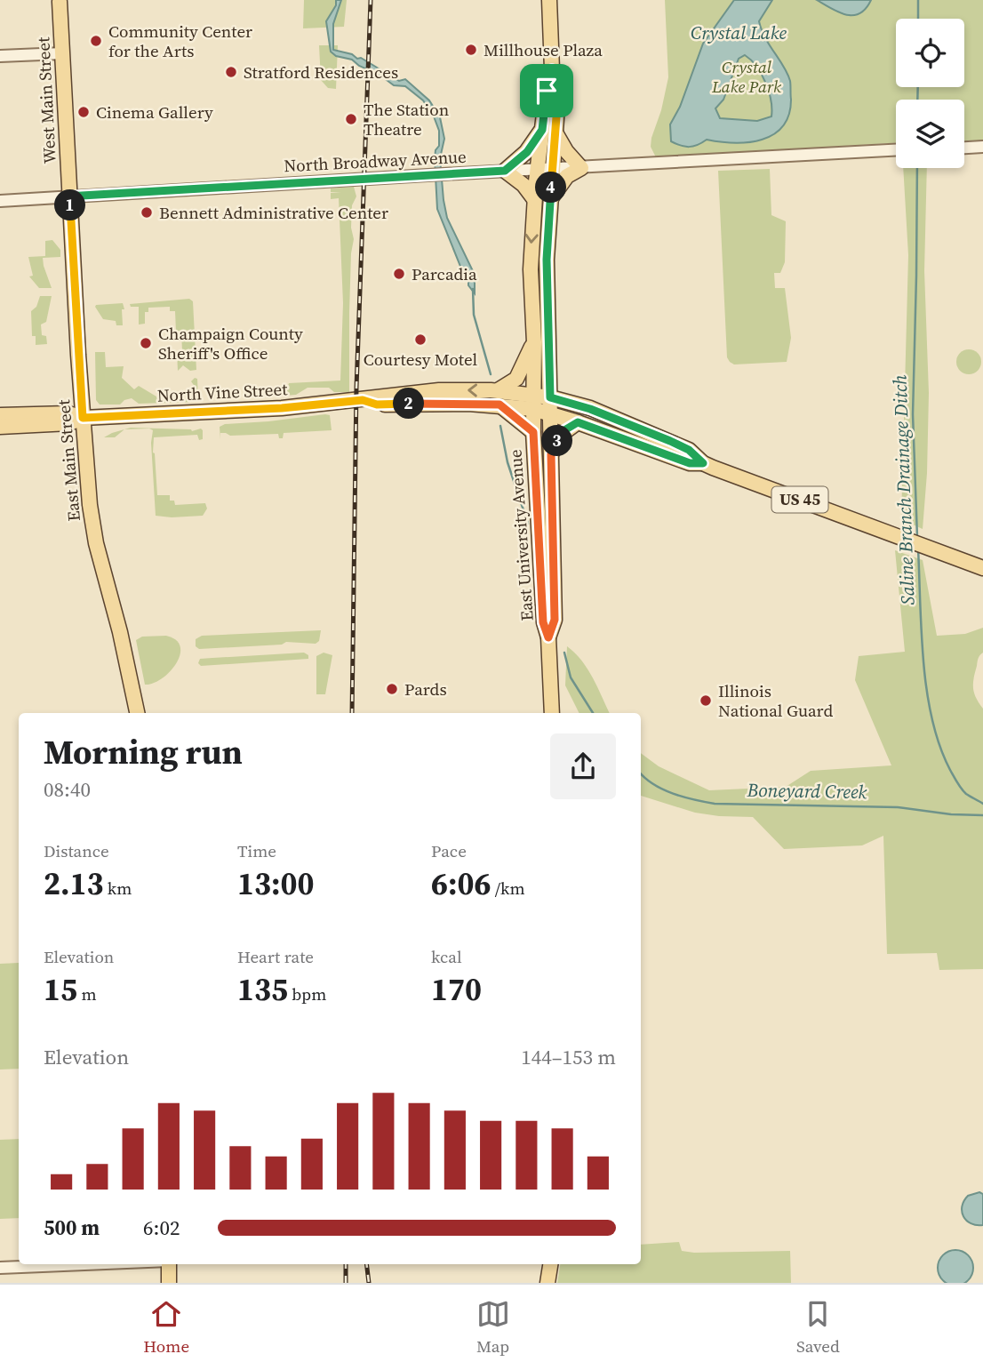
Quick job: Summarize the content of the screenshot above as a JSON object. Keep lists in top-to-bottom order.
{
  "streets": {
    "main road": [
      "West Main Street",
      "North Vine Street",
      "East Main Street",
      "US 45",
      "East University Avenue"
    ],
    "street": ["North Broadway Avenue"]
  },
  "crossings": [
    ["West Main Street", "North Broadway Avenue"],
    ["West Main Street", "East Main Street"],
    ["North Broadway Avenue", "East Main Street"],
    ["North Broadway Avenue", "East University Avenue"],
    ["North Vine Street", "East Main Street"],
    ["North Vine Street", "US 45"],
    ["North Vine Street", "East University Avenue"],
    ["US 45", "East University Avenue"]
  ],
  "water": ["Crystal Lake", "Saline Branch Drainage Ditch", "Boneyard Creek"],
  "parks": ["Crystal Lake Park"],
  "places": [
    "Community Center for the Arts",
    "Millhouse Plaza",
    "Stratford Residences",
    "Cinema Gallery",
    "The Station Theatre",
    "Bennett Administrative Center",
    "Parcadia",
    "Courtesy Motel",
    "Champaign County Sheriff's Office",
    "Pards",
    "Illinois National Guard"
  ],
  "page": {
    "pins": [
      "4",
      "1",
      "2",
      "3"
    ],
    "heading": ["Morning run", "08:40"],
    "stats": [
      ["Distance", "2.13 km"],
      ["Time", "13:00"],
      ["Pace", "6:06 /km"],
      ["Elevation", "15 m"],
      ["Heart rate", "135 bpm"],
      ["kcal", "170"]
    ],
    "chart": ["Elevation", "144–153 m"],
    "list": [
      {
        "name": "500 m",
        "note": "6:02"
      }
    ],
    "tabs": ["Home", "Map", "Saved"]
  }
}
